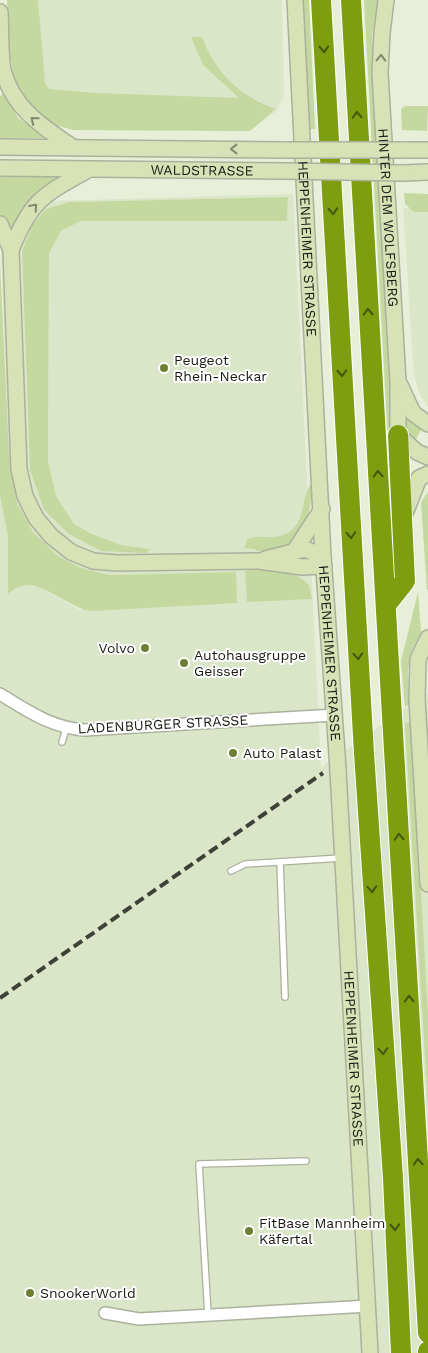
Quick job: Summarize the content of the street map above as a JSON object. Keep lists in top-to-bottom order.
{
  "streets": {
    "main road": ["WALDSTRASSE", "HINTER DEM WOLFSBERG", "HEPPENHEIMER STRASSE"],
    "street": ["LADENBURGER STRASSE"]
  },
  "crossings": [
    ["HEPPENHEIMER STRASSE", "LADENBURGER STRASSE"]
  ],
  "one_way": ["HINTER DEM WOLFSBERG"],
  "places": [
    "Peugeot Rhein-Neckar",
    "Volvo",
    "Autohausgruppe Geisser",
    "Auto Palast",
    "FitBase Mannheim Käfertal",
    "SnookerWorld"
  ]
}
